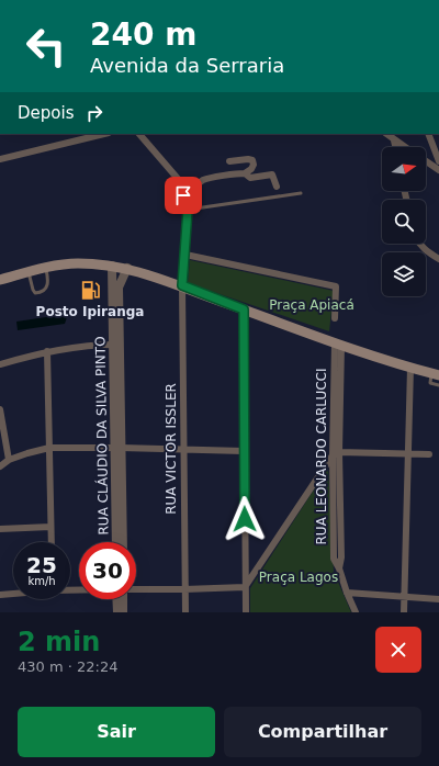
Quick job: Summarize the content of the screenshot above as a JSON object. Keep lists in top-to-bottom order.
{
  "streets": {
    "street": ["RUA CLÁUDIO DA SILVA PINTO", "RUA VICTOR ISSLER", "RUA LEONARDO CARLUCCI"]
  },
  "parks": ["Praça Apiacá", "Praça Lagos"],
  "places": {
    "fuel station": ["Posto Ipiranga"]
  },
  "north": "right",
  "page": {
    "turn": ["240 m", "Avenida da Serraria"],
    "then": "Depois",
    "speed": "25 km/h",
    "limit": "30",
    "heading": ["2 min", "430 m · 22:24"],
    "buttons": ["Sair", "Compartilhar"]
  }
}
